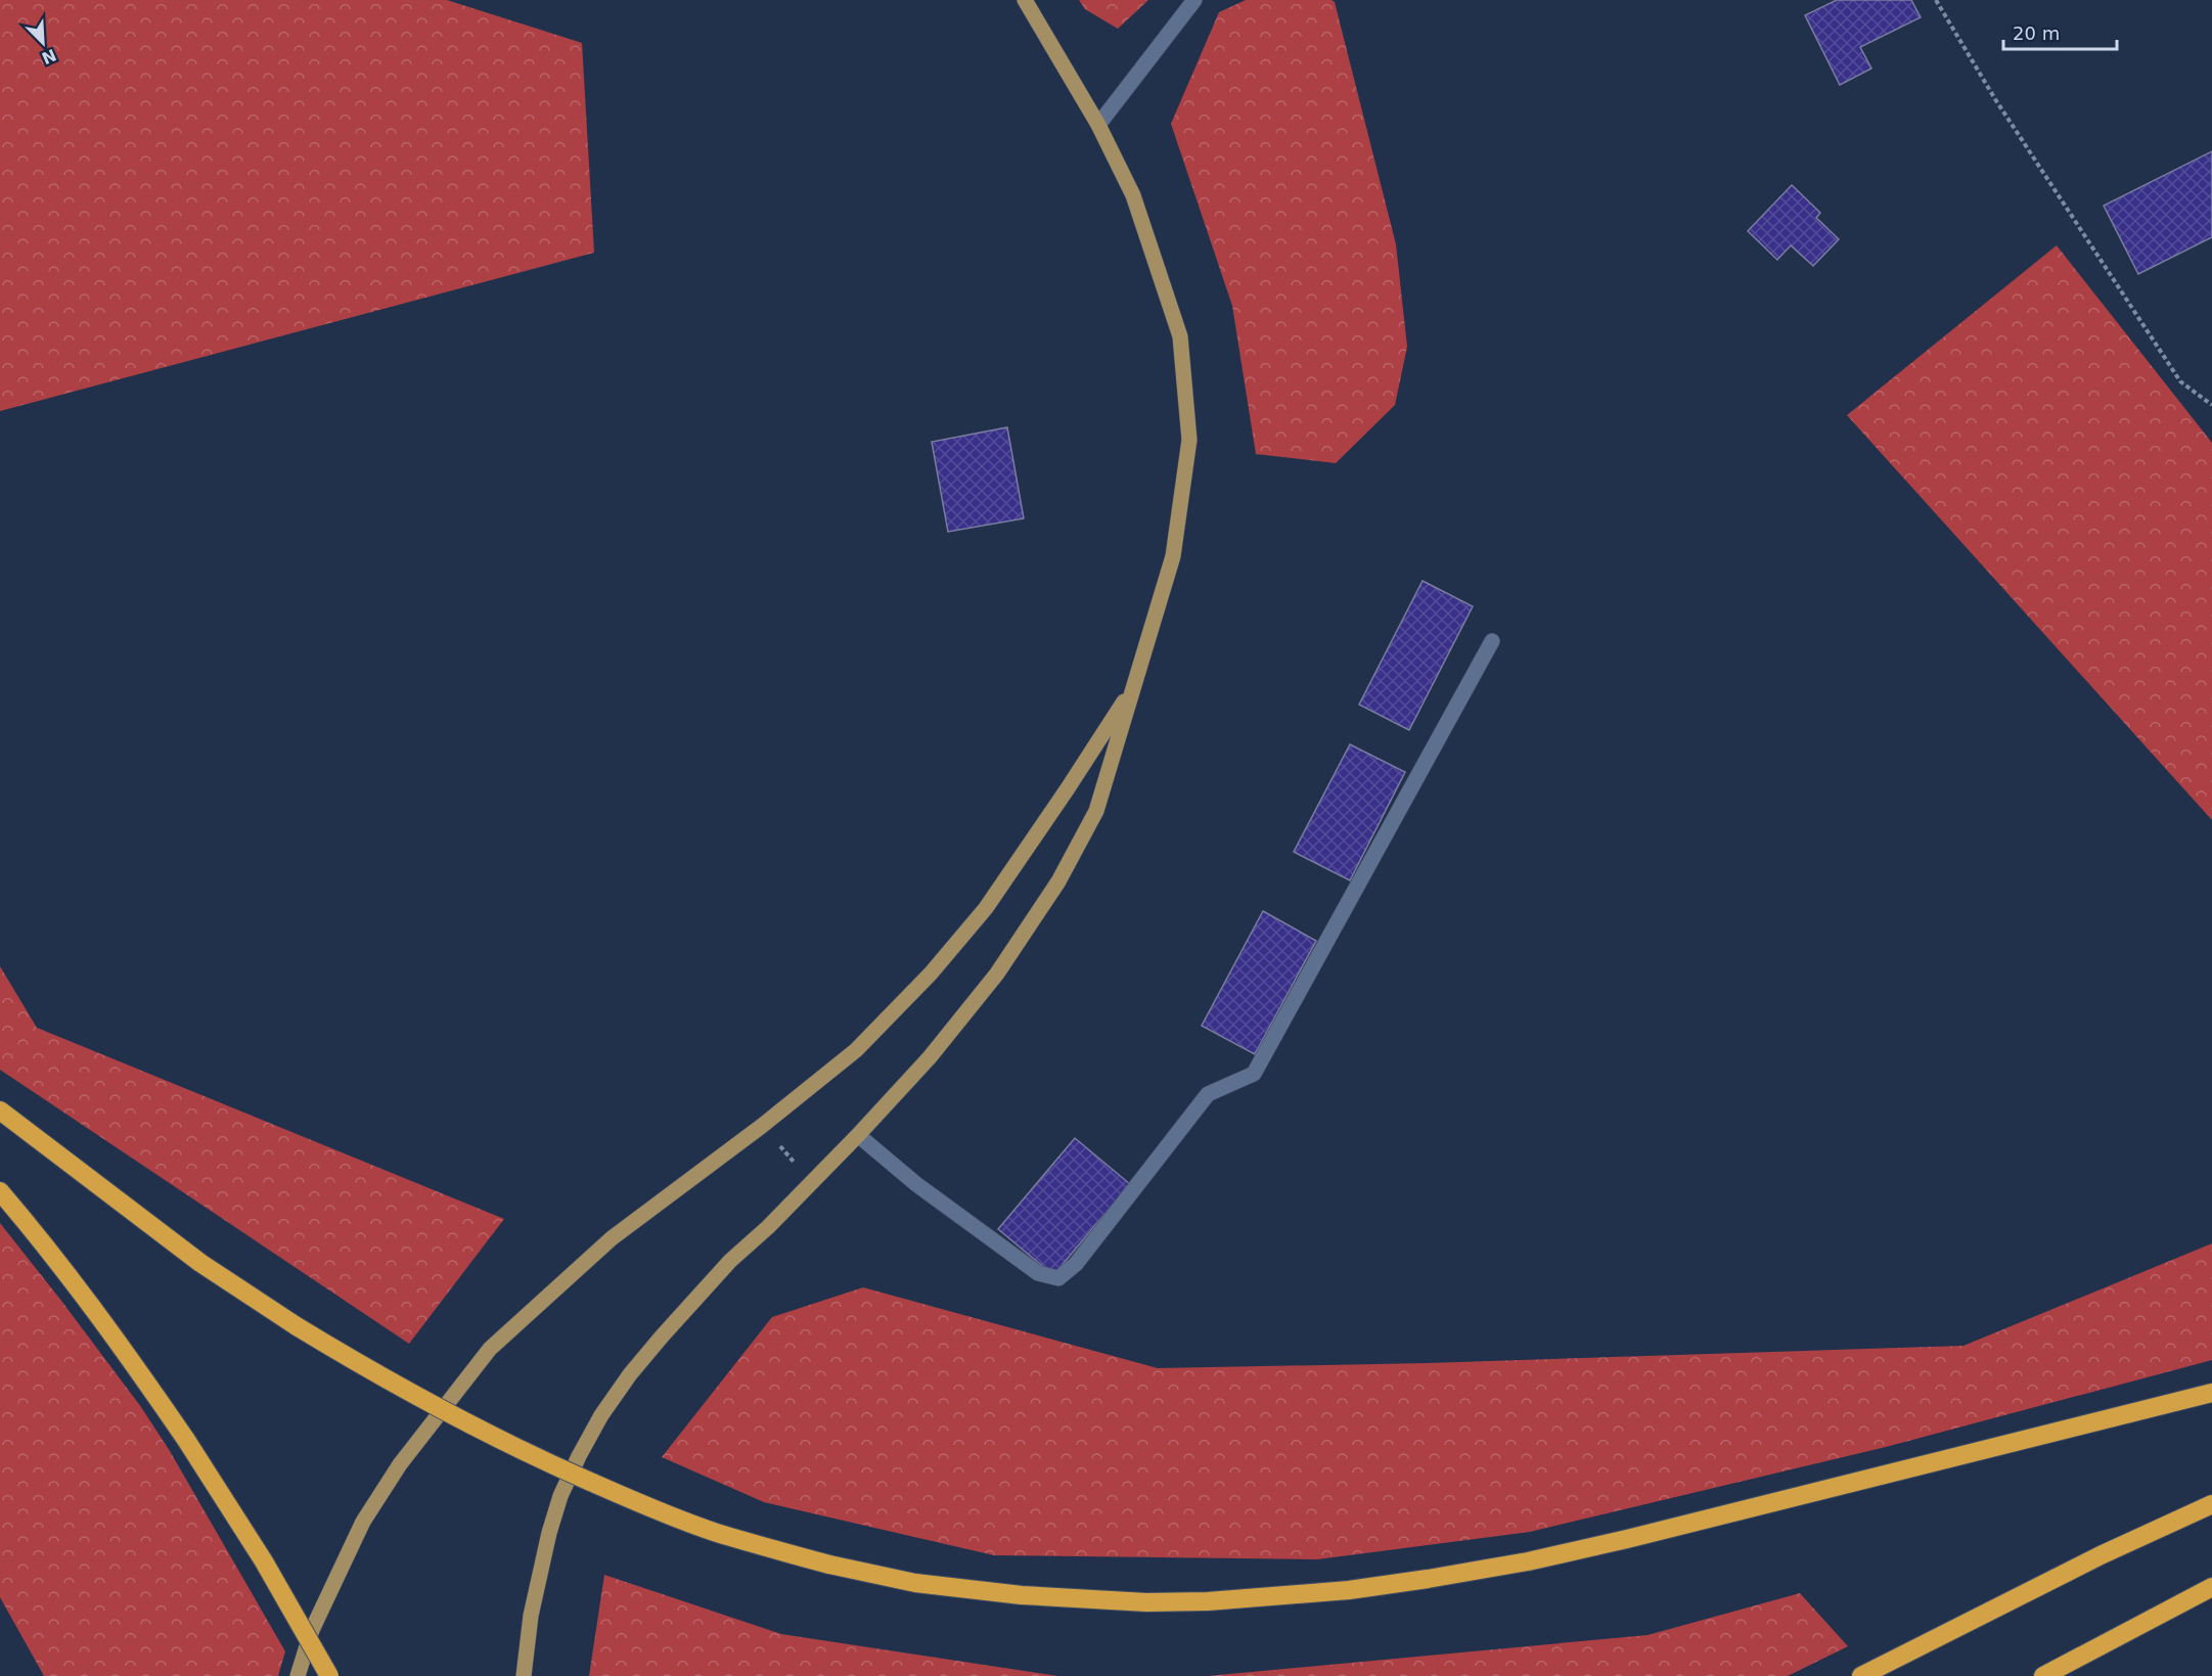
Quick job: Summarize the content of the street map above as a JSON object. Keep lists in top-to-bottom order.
{
  "scale_bar": "20 m",
  "north": "bottom right"
}
